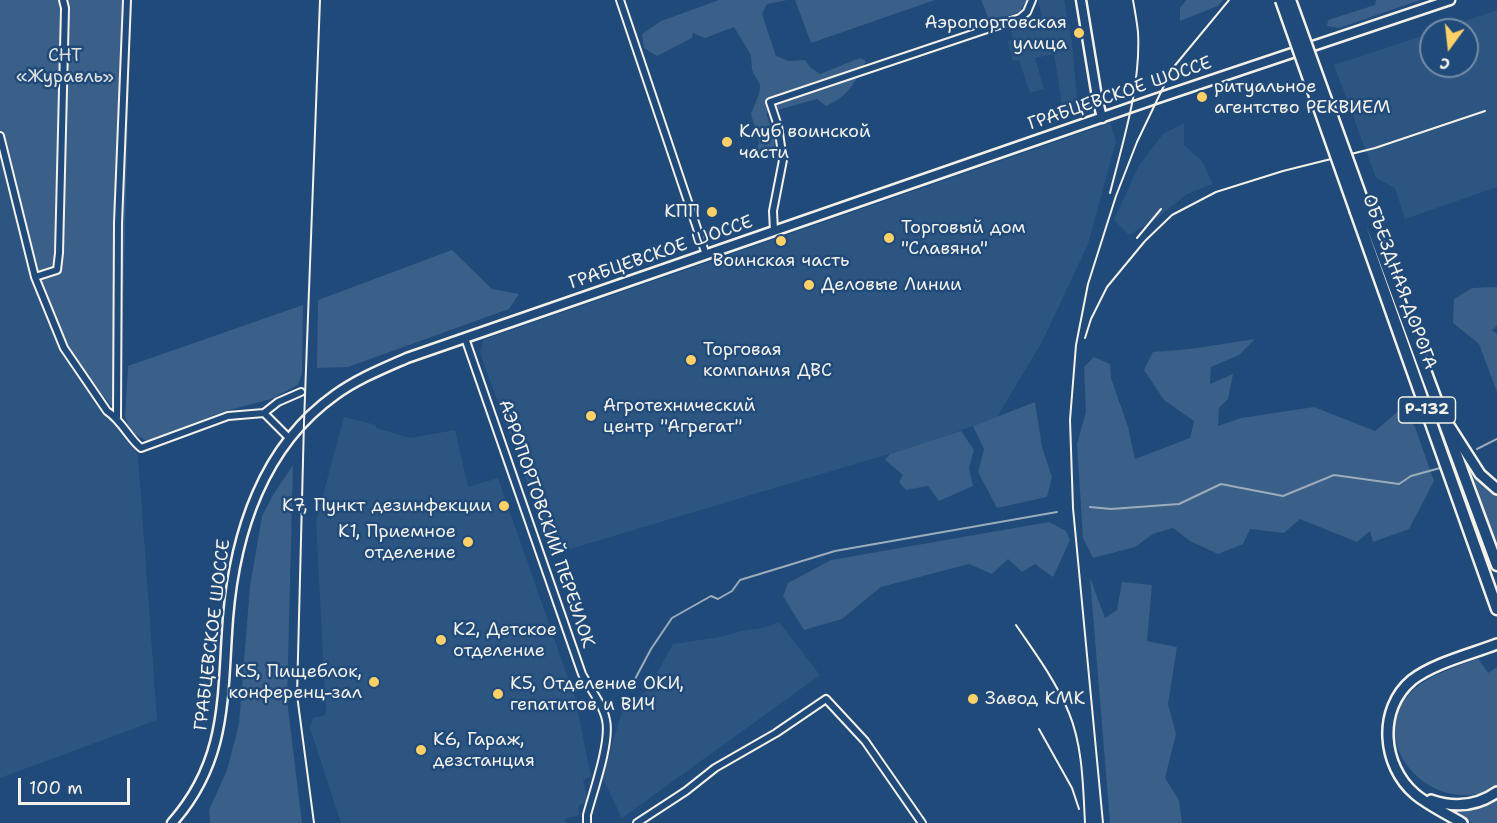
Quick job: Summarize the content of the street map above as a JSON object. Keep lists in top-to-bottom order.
{
  "streets": {
    "highway": ["ОБЪЕЗДНАЯ ДОРОГА", "Р-132"],
    "main road": ["ГРАБЦЕВСКОЕ ШОССЕ"],
    "street": ["АЭРОПОРТОВСКИЙ ПЕРЕУЛОК"]
  },
  "crossings": [
    ["ГРАБЦЕВСКОЕ ШОССЕ", "АЭРОПОРТОВСКИЙ ПЕРЕУЛОК"]
  ],
  "parks": ["СНТ «Журавль»"],
  "places": [
    "Аэропортовская улица",
    "ритуальное агентство РЕКВИЕМ",
    "Клуб воинской части",
    "КПП",
    "Торговый дом \"Славяна\"",
    "Воинская часть",
    "Деловые Линии",
    "Торговая компания ДВС",
    "Агротехнический центр \"Агрегат\"",
    "К7, Пункт дезинфекции",
    "К1, Приемное отделение",
    "К2, Детское отделение",
    "К5, Пищеблок, конференц-зал",
    "К5, Отделение ОКИ, гепатитов и ВИЧ",
    "Завод КМК",
    "К6, Гараж, дезстанция"
  ],
  "scale_bar": "100 m",
  "north": "bottom"
}
